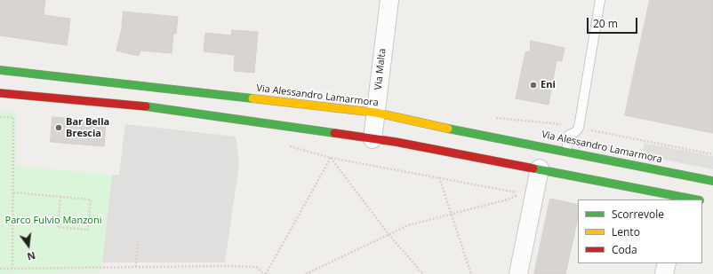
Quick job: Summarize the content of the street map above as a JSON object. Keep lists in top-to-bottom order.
{
  "streets": {
    "main road": ["Via Alessandro Lamarmora"],
    "street": ["Via Malta"]
  },
  "crossings": [
    ["Via Malta", "Via Alessandro Lamarmora"]
  ],
  "parks": ["Parco Fulvio Manzoni"],
  "places": ["Eni", "Bar Bella Brescia"],
  "legend": ["Scorrevole", "Lento", "Coda"],
  "scale_bar": "20 m",
  "north": "bottom"
}
